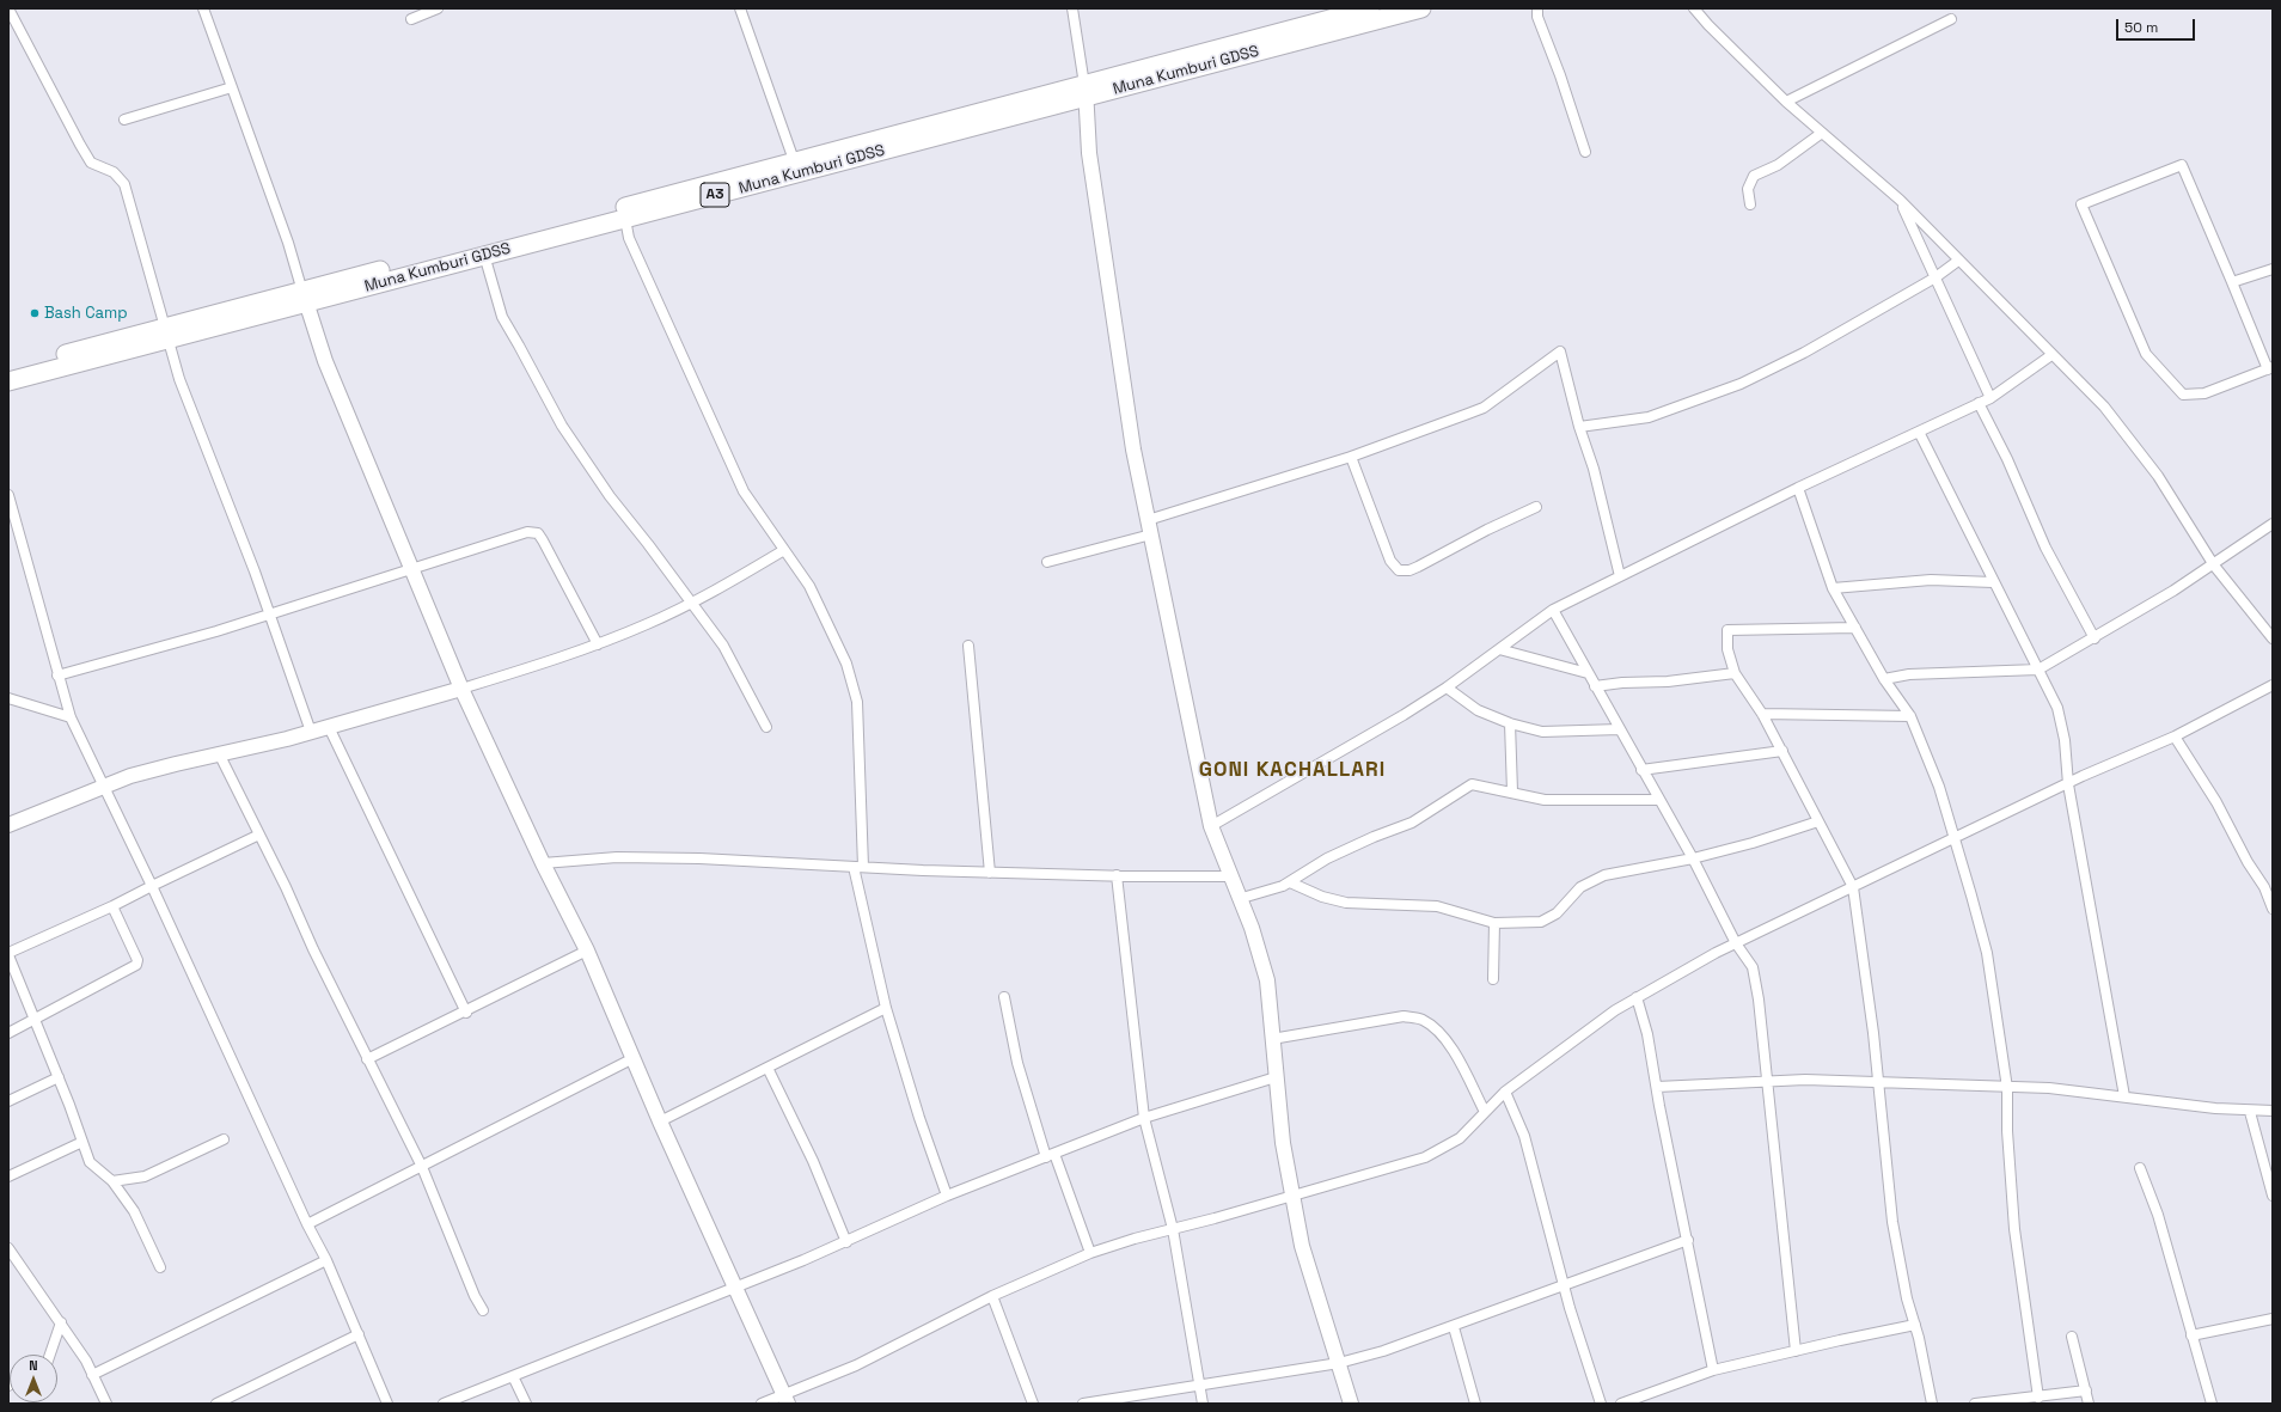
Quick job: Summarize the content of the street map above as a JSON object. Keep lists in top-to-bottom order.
{
  "streets": {
    "highway": ["Muna Kumburi GDSS", "A3"]
  },
  "districts": ["GONI KACHALLARI"],
  "places": ["Bash Camp"],
  "scale_bar": "50 m",
  "north": "top"
}
